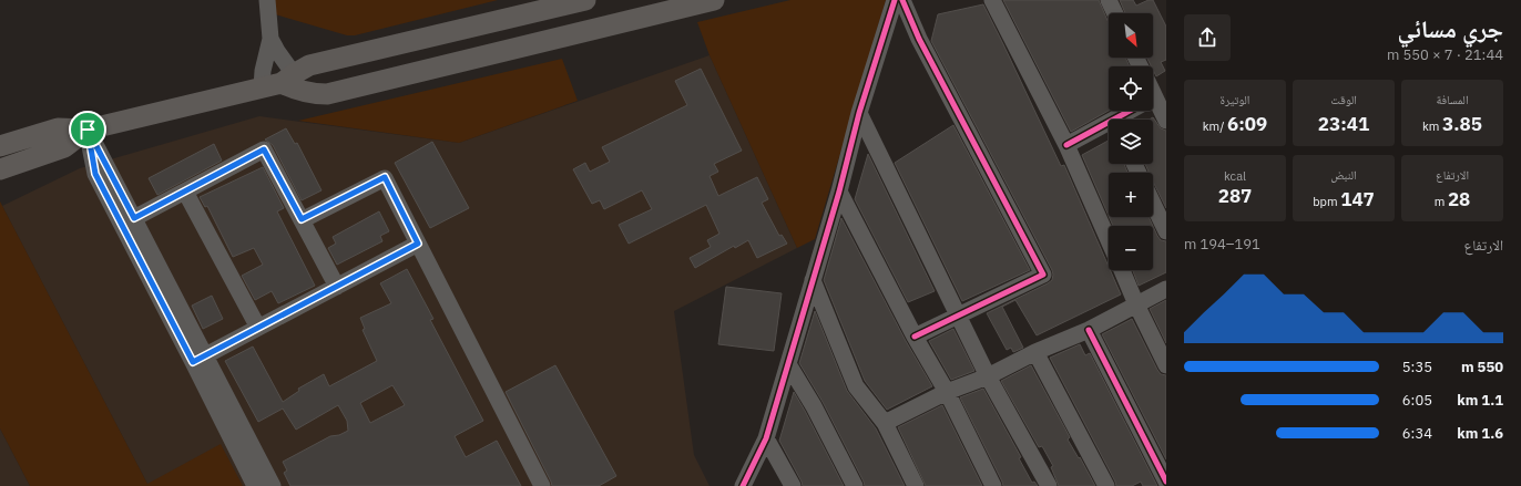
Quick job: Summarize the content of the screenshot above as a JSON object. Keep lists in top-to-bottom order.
{
  "north": "bottom right",
  "page": {
    "heading": ["جري مسائي", "21:44 · 7 × 550 m"],
    "map_buttons": ["+", "−"],
    "stats": [
      ["المسافة", "3.85 km"],
      ["الوقت", "23:41"],
      ["الوتيرة", "6:09 /km"],
      ["الارتفاع", "28 m"],
      ["النبض", "147 bpm"],
      ["kcal", "287"]
    ],
    "chart": ["الارتفاع", "191–194 m"],
    "list": [
      {
        "name": "550 m",
        "note": "5:35"
      },
      {
        "name": "1.1 km",
        "note": "6:05"
      },
      {
        "name": "1.6 km",
        "note": "6:34"
      }
    ]
  }
}
